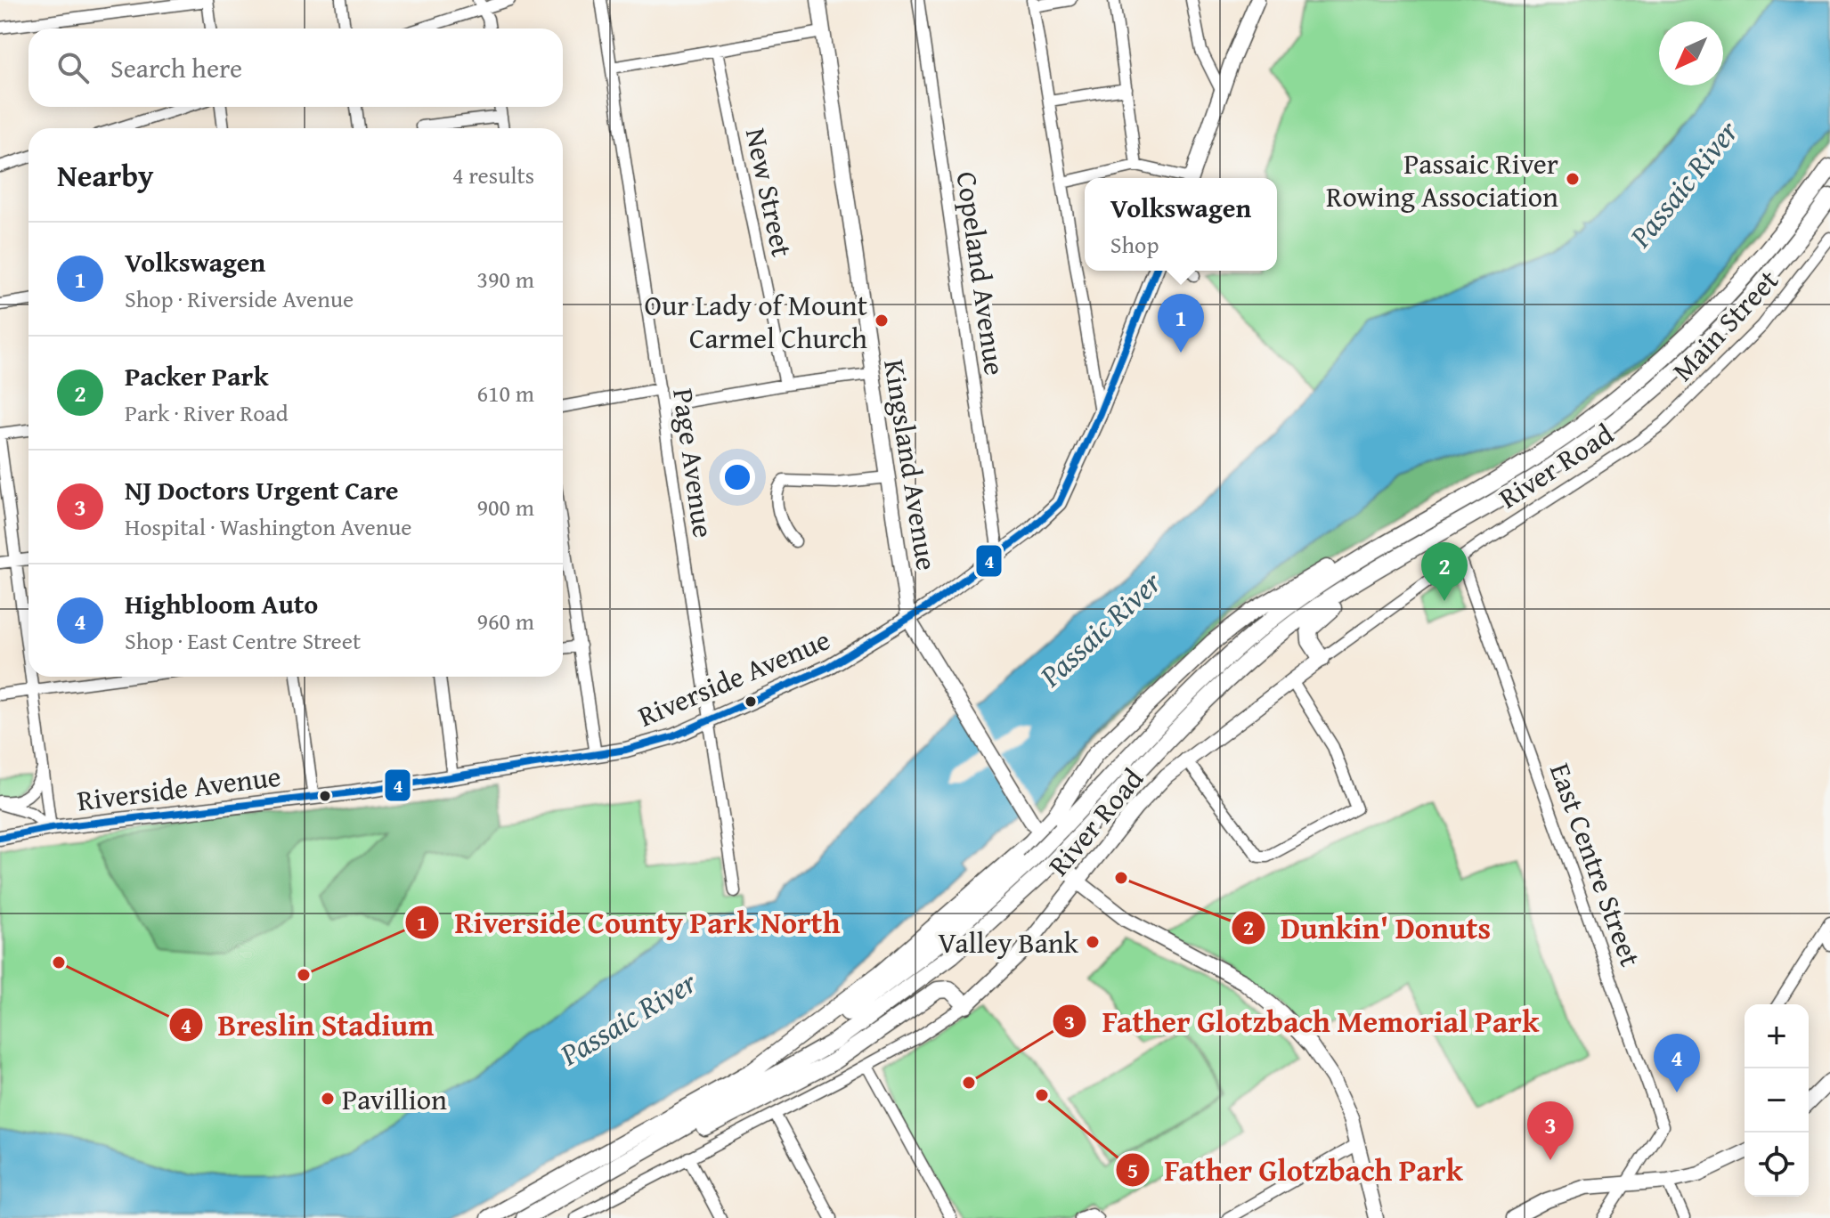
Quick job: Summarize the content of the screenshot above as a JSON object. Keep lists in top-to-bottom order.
{
  "streets": {
    "main road": ["Kingsland Avenue", "River Road", "Riverside Avenue"],
    "street": [
      "New Street",
      "Copeland Avenue",
      "Main Street",
      "Page Avenue",
      "East Centre Street"
    ]
  },
  "crossings": [
    ["Copeland Avenue", "Riverside Avenue"],
    ["Main Street", "River Road"],
    ["Page Avenue", "Riverside Avenue"],
    ["Kingsland Avenue", "River Road"],
    ["Kingsland Avenue", "Riverside Avenue"],
    ["River Road", "East Centre Street"]
  ],
  "water": ["Passaic River"],
  "places": [
    "Passaic River Rowing Association",
    "Our Lady of Mount Carmel Church",
    "Dunkin' Donuts",
    "Valley Bank",
    "Breslin Stadium",
    "Riverside County Park North",
    "Father Glotzbach Memorial Park",
    "Father Glotzbach Park",
    "Pavillion"
  ],
  "lines": ["transit line 4"],
  "north": "bottom left",
  "page": {
    "search": "Search here",
    "heading": ["Nearby", "4 results"],
    "popup": ["Volkswagen", "Shop"],
    "list": [
      {
        "mark": "1",
        "name": "Volkswagen",
        "note": "Shop · Riverside Avenue",
        "value": "390 m"
      },
      {
        "mark": "2",
        "name": "Packer Park",
        "note": "Park · River Road",
        "value": "610 m"
      },
      {
        "mark": "3",
        "name": "NJ Doctors Urgent Care",
        "note": "Hospital · Washington Avenue",
        "value": "900 m"
      },
      {
        "mark": "4",
        "name": "Highbloom Auto",
        "note": "Shop · East Centre Street",
        "value": "960 m"
      }
    ],
    "pins": [
      "1",
      "2",
      "4",
      "3"
    ],
    "map_buttons": ["+", "−"]
  }
}
